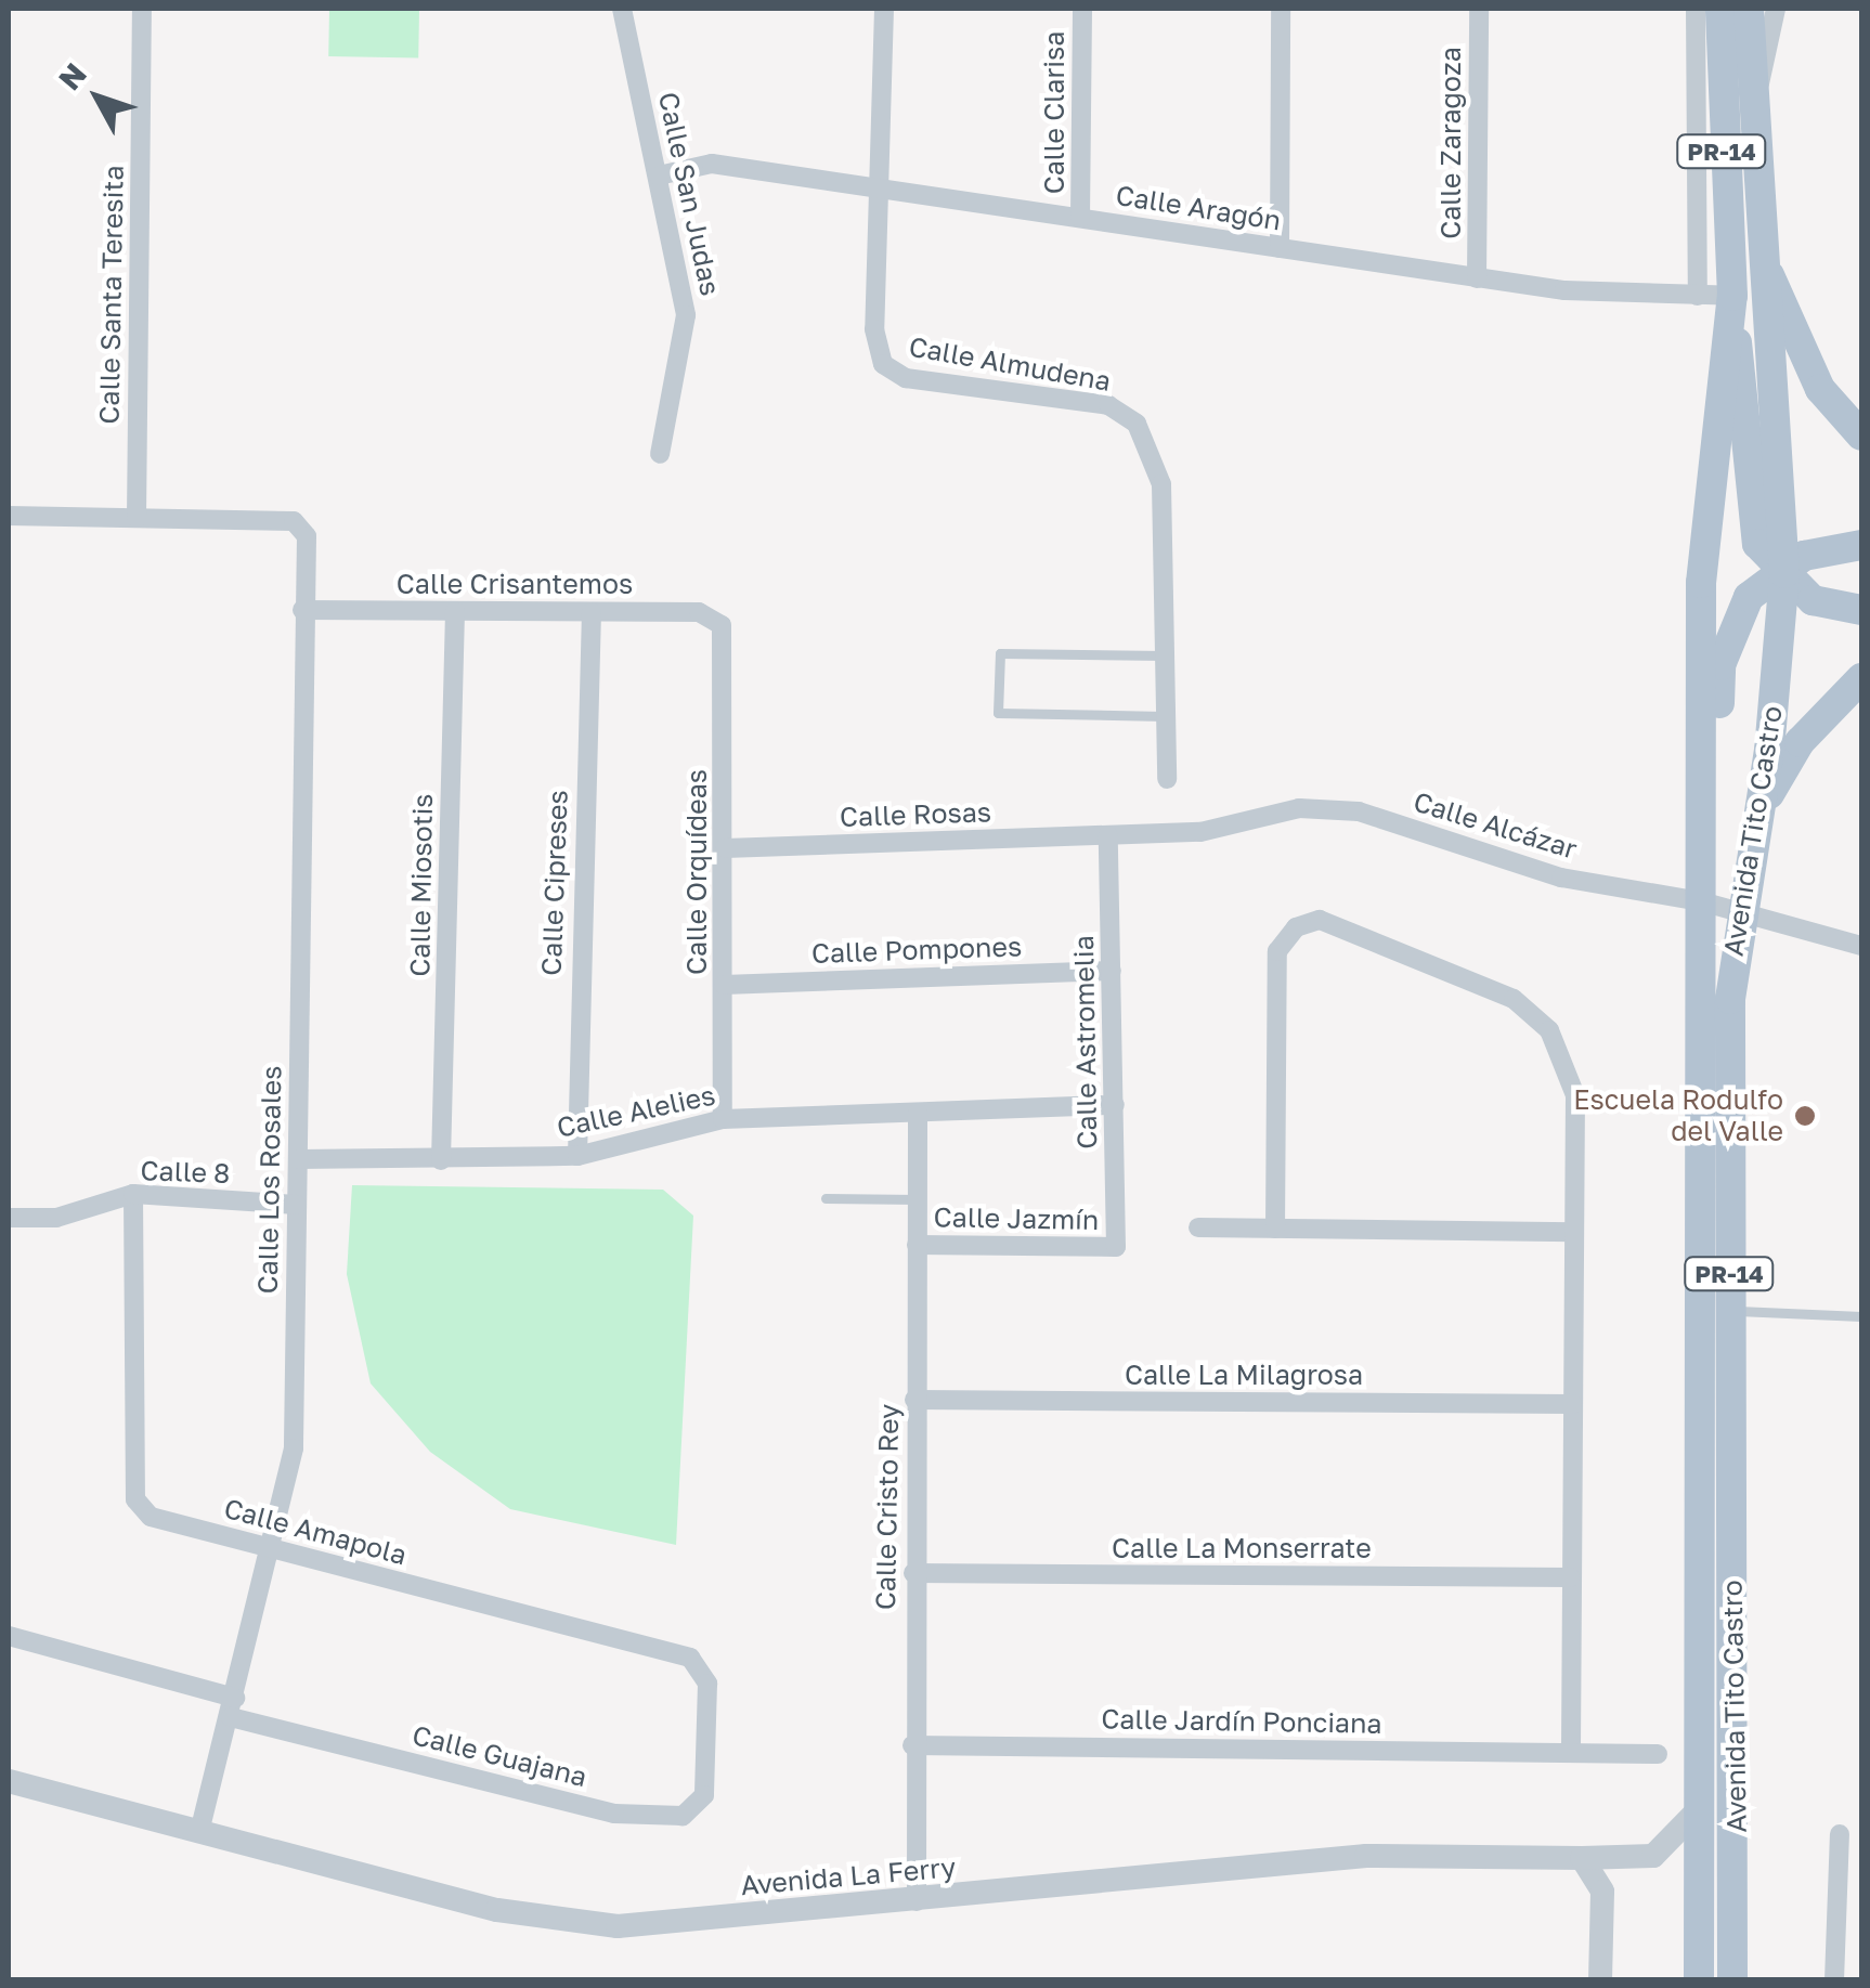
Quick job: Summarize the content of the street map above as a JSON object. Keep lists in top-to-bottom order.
{
  "streets": {
    "main road": ["PR-14", "Avenida Tito Castro"],
    "street": [
      "Calle Clarisa",
      "Calle Zaragoza",
      "Calle San Judas",
      "Calle Aragón",
      "Calle Santa Teresita",
      "Calle Almudena",
      "Calle Crisantemos",
      "Calle Rosas",
      "Calle Alcázar",
      "Calle Orquídeas",
      "Calle Cipreses",
      "Calle Miosotis",
      "Calle Pompones",
      "Calle Astromelia",
      "Calle Alelies",
      "Calle 8",
      "Calle Los Rosales",
      "Calle Jazmín",
      "Calle La Milagrosa",
      "Calle Cristo Rey",
      "Calle Amapola",
      "Calle La Monserrate",
      "Calle Jardín Ponciana",
      "Calle Guajana",
      "Avenida La Ferry"
    ]
  },
  "crossings": [
    ["Calle Clarisa", "Calle Aragón"],
    ["Calle Zaragoza", "Calle Aragón"],
    ["Calle San Judas", "Calle Aragón"],
    ["Calle Aragón", "Calle Almudena"],
    ["Calle Aragón", "Avenida Tito Castro"],
    ["Calle Santa Teresita", "Calle Los Rosales"],
    ["Calle Crisantemos", "Calle Orquídeas"],
    ["Calle Crisantemos", "Calle Cipreses"],
    ["Calle Crisantemos", "Calle Miosotis"],
    ["Calle Crisantemos", "Calle Los Rosales"],
    ["Calle Rosas", "Calle Alcázar"],
    ["Calle Rosas", "Calle Orquídeas"],
    ["Calle Rosas", "Calle Astromelia"],
    ["Calle Alcázar", "Avenida Tito Castro"],
    ["Calle Alcázar", "Calle Astromelia"],
    ["Avenida Tito Castro", "Avenida La Ferry"],
    ["Calle Orquídeas", "Calle Pompones"],
    ["Calle Orquídeas", "Calle Alelies"],
    ["Calle Cipreses", "Calle Alelies"],
    ["Calle Miosotis", "Calle Alelies"],
    ["Calle Pompones", "Calle Astromelia"],
    ["Calle Astromelia", "Calle Alelies"],
    ["Calle Astromelia", "Calle Jazmín"],
    ["Calle Alelies", "Calle Los Rosales"],
    ["Calle Alelies", "Calle Cristo Rey"],
    ["Calle 8", "Calle Los Rosales"],
    ["Calle 8", "Calle Amapola"],
    ["Calle Los Rosales", "Calle Amapola"],
    ["Calle Los Rosales", "Calle Guajana"],
    ["Calle Los Rosales", "Avenida La Ferry"],
    ["Calle Jazmín", "Calle Cristo Rey"],
    ["Calle La Milagrosa", "Calle Cristo Rey"],
    ["Calle Cristo Rey", "Calle La Monserrate"],
    ["Calle Cristo Rey", "Calle Jardín Ponciana"],
    ["Calle Cristo Rey", "Avenida La Ferry"],
    ["Calle Amapola", "Calle Guajana"]
  ],
  "places": ["Escuela Rodulfo del Valle"],
  "north": "top left"
}
